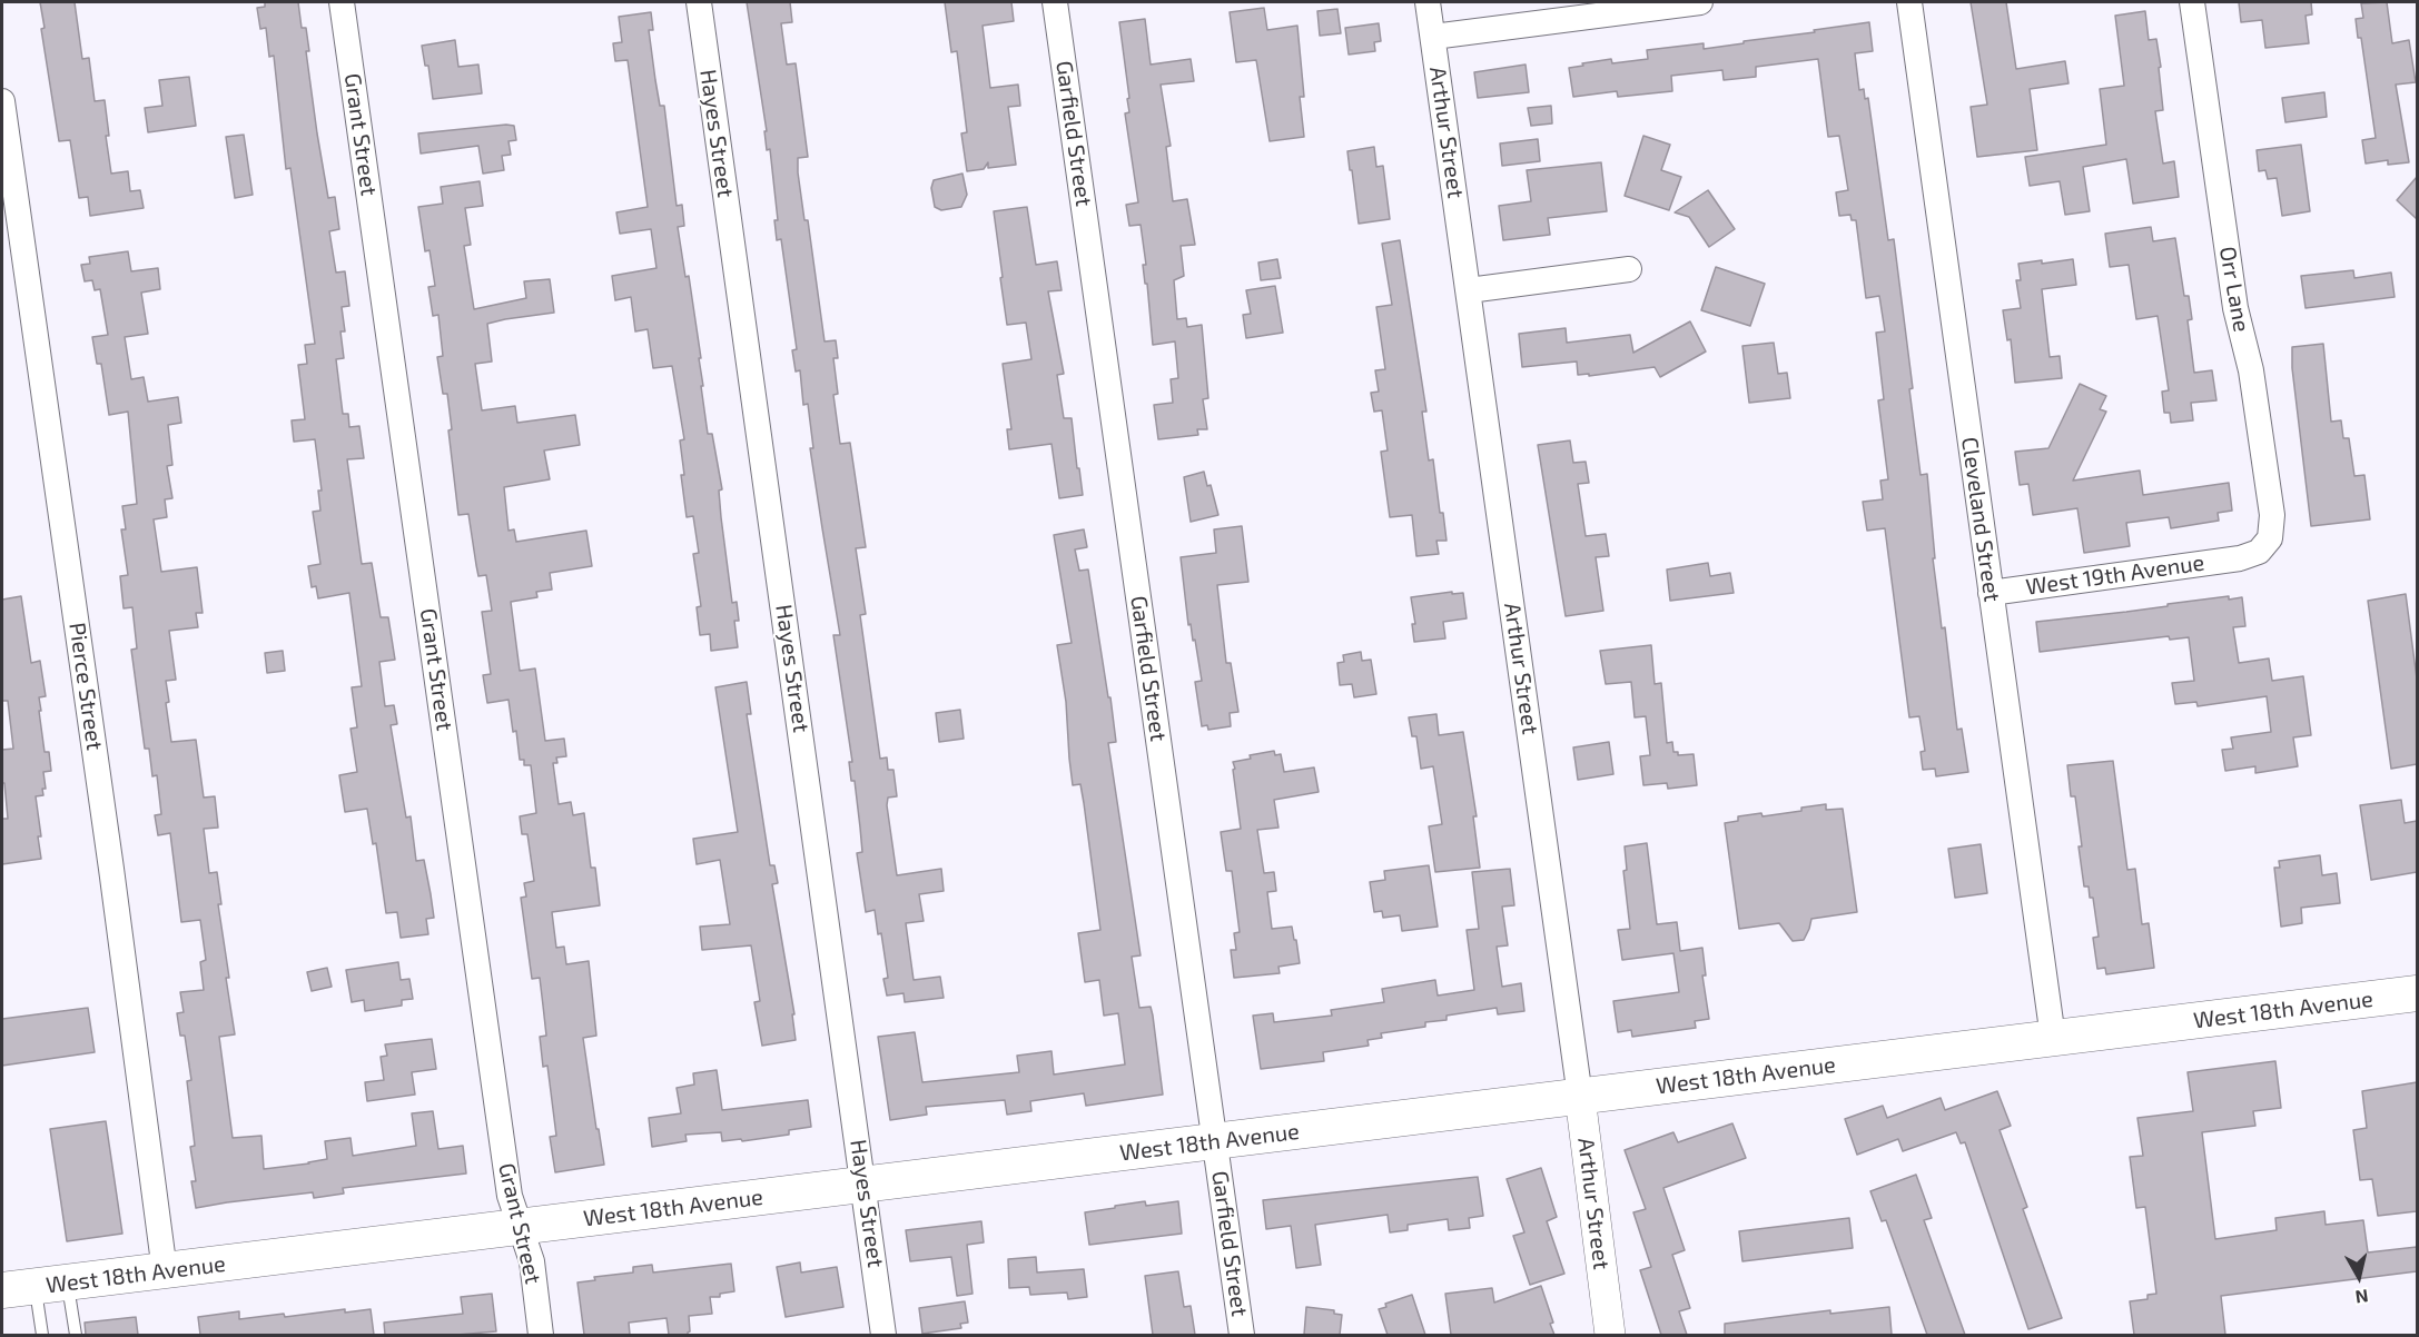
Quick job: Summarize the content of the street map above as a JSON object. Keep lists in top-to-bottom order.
{
  "streets": {
    "main road": ["West 18th Avenue"],
    "street": [
      "Arthur Street",
      "Hayes Street",
      "Garfield Street",
      "Grant Street",
      "Orr Lane",
      "Cleveland Street",
      "West 19th Avenue",
      "Pierce Street"
    ]
  },
  "crossings": [
    ["Arthur Street", "West 18th Avenue"],
    ["Hayes Street", "West 18th Avenue"],
    ["Garfield Street", "West 18th Avenue"],
    ["Grant Street", "West 18th Avenue"],
    ["Orr Lane", "West 19th Avenue"],
    ["Cleveland Street", "West 19th Avenue"],
    ["Cleveland Street", "West 18th Avenue"],
    ["Pierce Street", "West 18th Avenue"]
  ],
  "north": "bottom"
}
